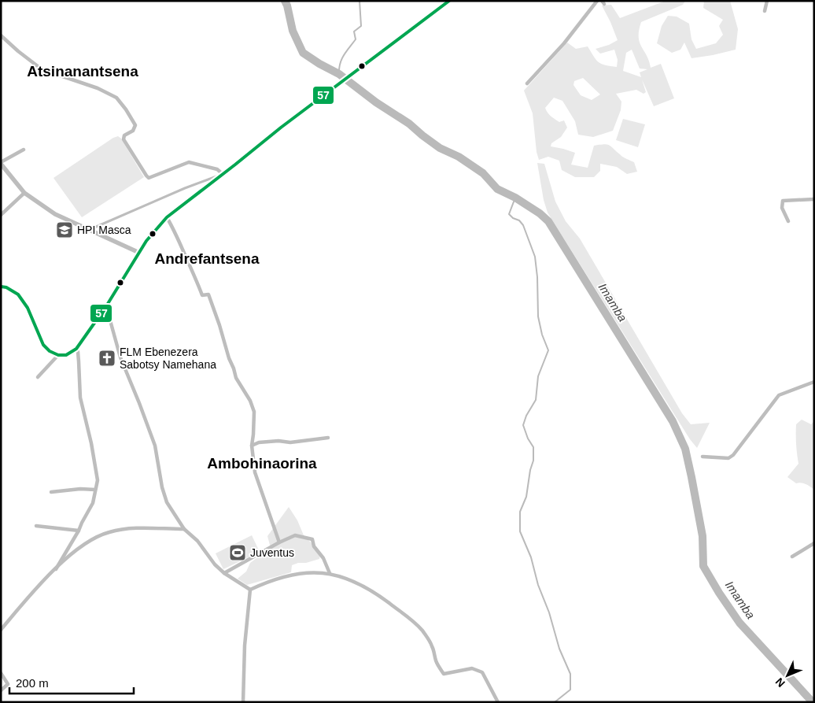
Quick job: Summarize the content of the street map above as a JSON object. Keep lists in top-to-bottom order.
{
  "districts": ["Atsinanantsena", "Andrefantsena", "Ambohinaorina"],
  "water": ["Imamba"],
  "places": {
    "school or university": ["HPI Masca"],
    "church": ["FLM Ebenezera Sabotsy Namehana"],
    "sports": ["Juventus"]
  },
  "lines": ["transit line 57"],
  "scale_bar": "200 m",
  "north": "bottom left"
}
